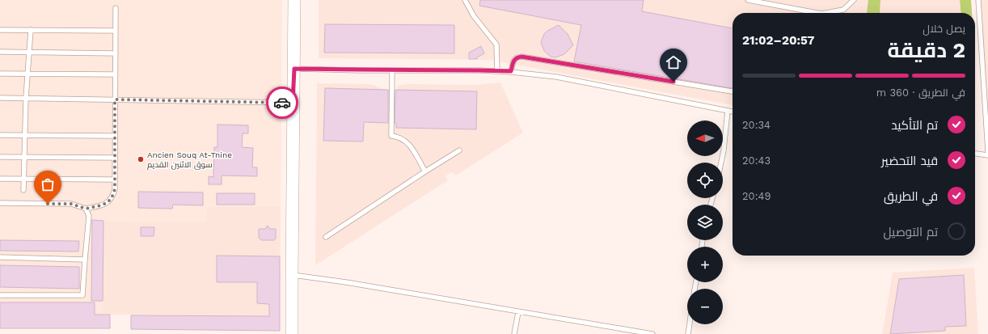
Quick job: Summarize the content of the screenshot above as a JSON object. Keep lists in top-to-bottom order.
{
  "places": ["Ancien Souq At-Tnine سوق الاثنين القديم"],
  "north": "left",
  "page": {
    "heading": ["2 دقيقة", "يصل خلال", "20:57–21:02"],
    "bar": "في الطريق · 360 m",
    "list": [
      ["تم التأكيد", "20:34"],
      ["قيد التحضير", "20:43"],
      ["في الطريق", "20:49"],
      "تم التوصيل"
    ],
    "map_buttons": ["+", "−"]
  }
}
